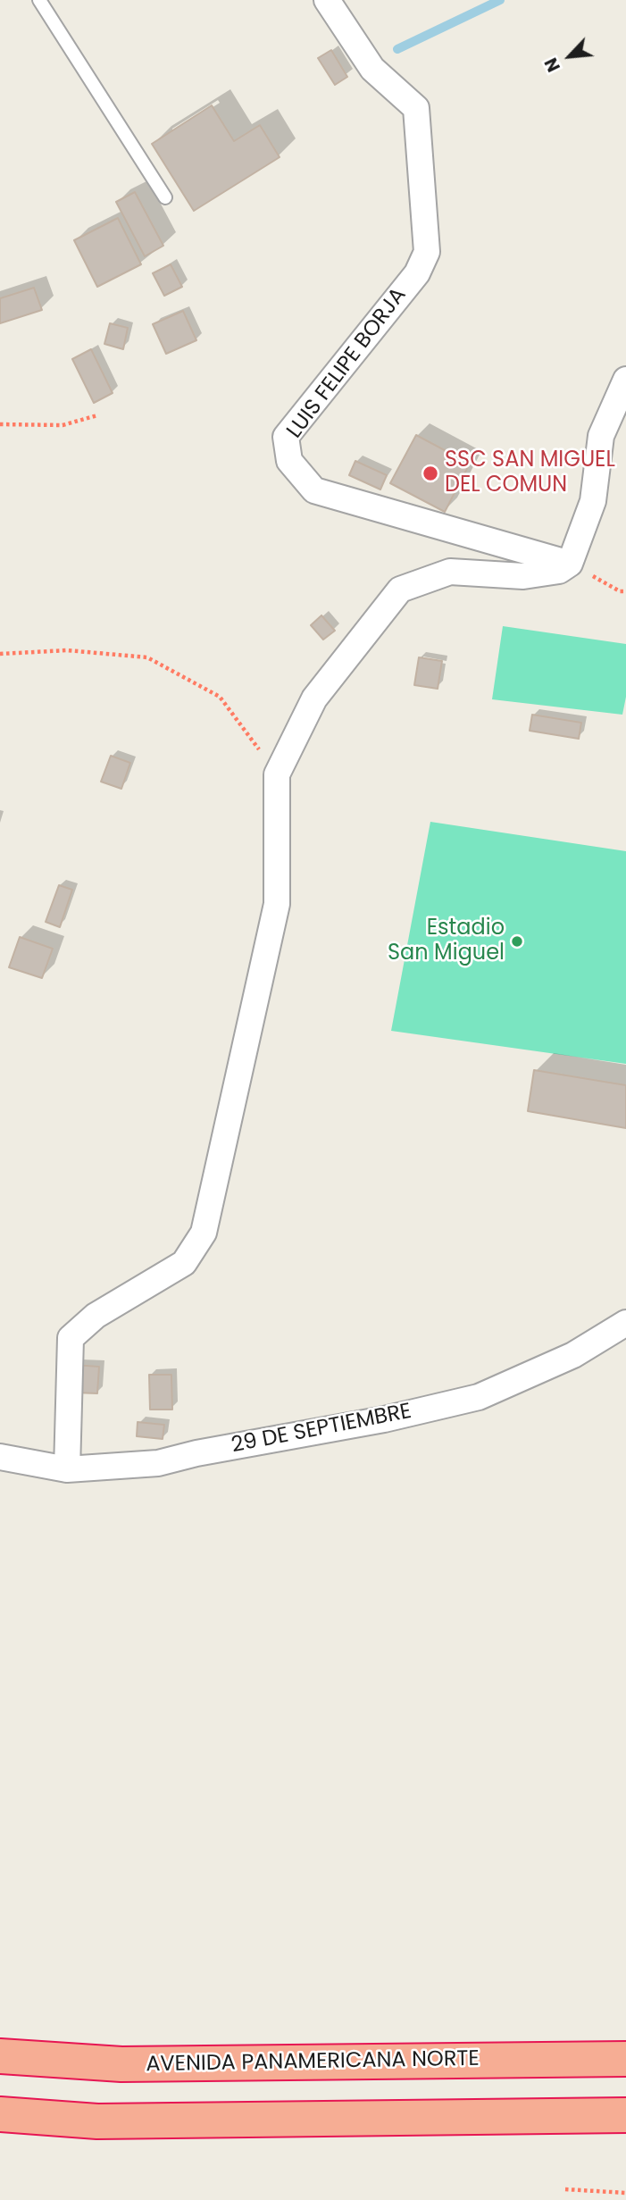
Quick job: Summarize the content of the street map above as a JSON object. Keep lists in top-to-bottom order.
{
  "streets": {
    "highway": ["AVENIDA PANAMERICANA NORTE"],
    "street": ["LUIS FELIPE BORJA", "29 DE SEPTIEMBRE"]
  },
  "places": ["SSC SAN MIGUEL DEL COMUN", "Estadio San Miguel"],
  "north": "bottom left"
}
